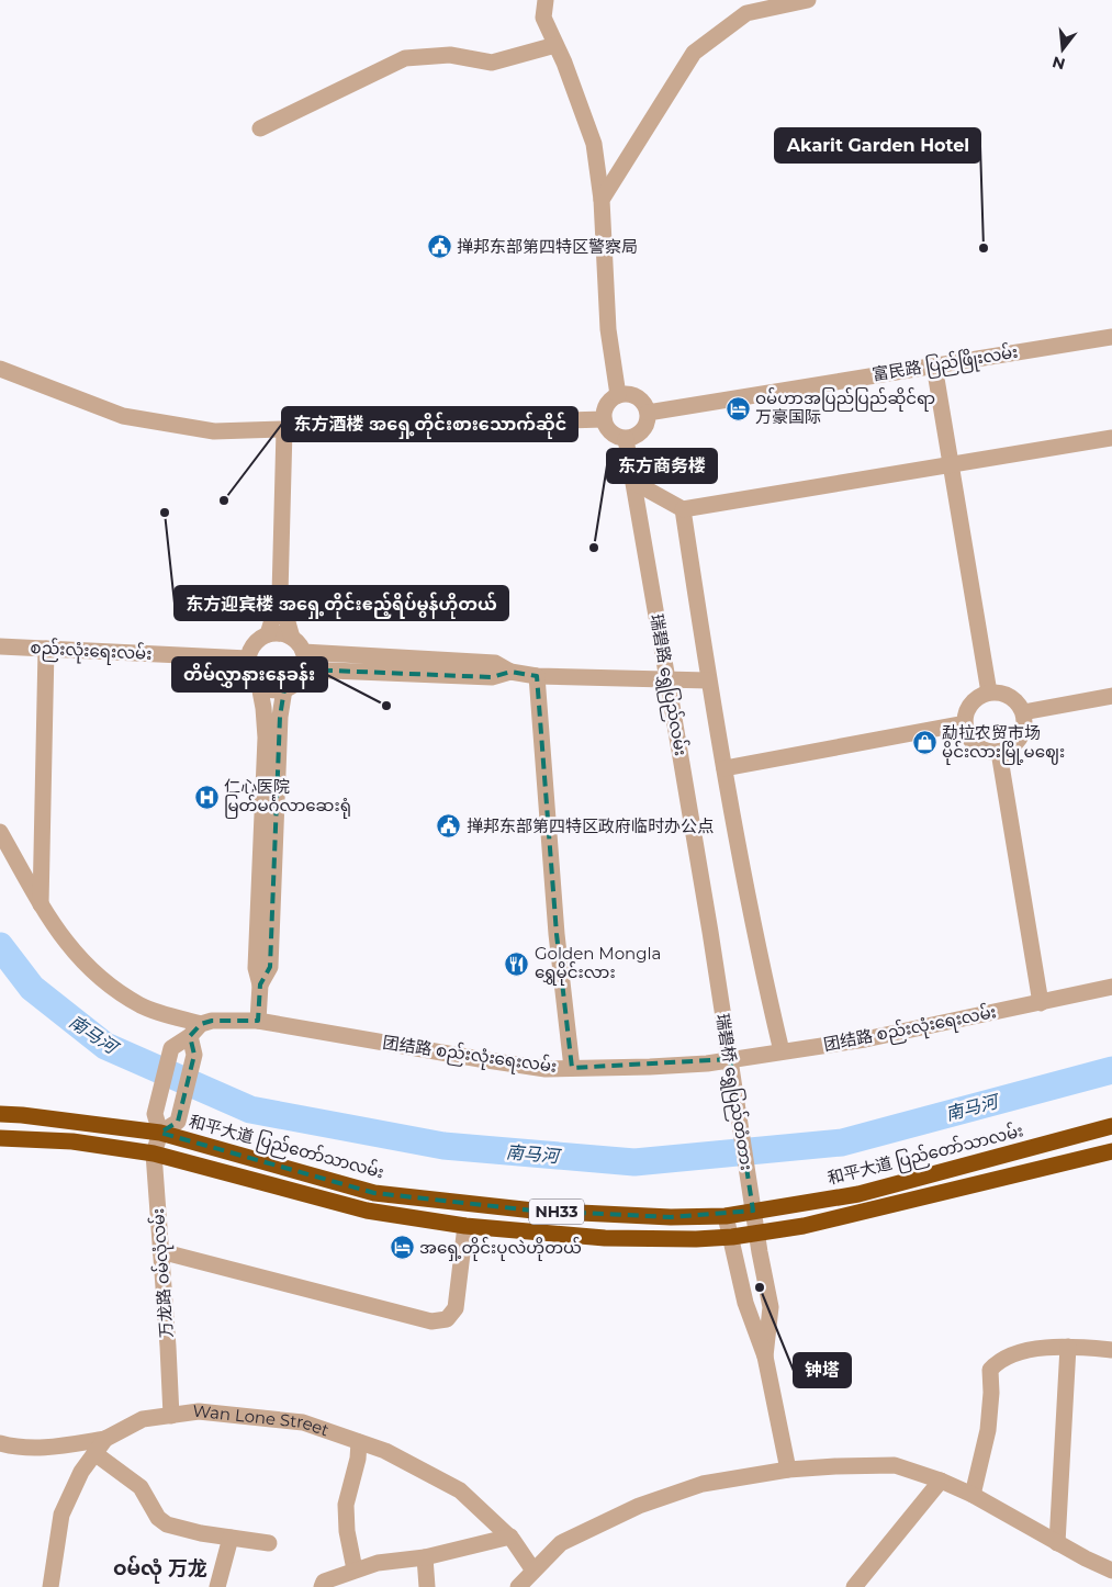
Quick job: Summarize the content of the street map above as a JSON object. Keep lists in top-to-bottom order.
{
  "streets": {
    "highway": ["和平大道 ပြည်တော်သာလမ်း", "NH33"],
    "street": [
      "富民路 ပြည်ဖြိုးလမ်း",
      "စည်းလုံးရေးလမ်း",
      "瑞碧路 ရွှေပြည်လမ်း",
      "团结路 စည်းလုံးရေးလမ်း",
      "瑞碧桥 ရွှေပြည်တံတား",
      "万龙路 ဝမ်လုံလမ်း",
      "Wan Lone Street"
    ]
  },
  "crossings": [
    ["富民路 ပြည်ဖြိုးလမ်း", "瑞碧路 ရွှေပြည်လမ်း"],
    ["瑞碧路 ရွှေပြည်လမ်း", "瑞碧桥 ရွှေပြည်တံတား"],
    ["和平大道 ပြည်တော်သာလမ်း", "万龙路 ဝမ်လုံလမ်း"],
    ["NH33", "万龙路 ဝမ်လုံလမ်း"],
    ["万龙路 ဝမ်လုံလမ်း", "Wan Lone Street"]
  ],
  "districts": ["ဝမ်လုံ 万龙"],
  "water": ["南马河"],
  "places": {
    "public building": ["掸邦东部第四特区警察局", "掸邦东部第四特区政府临时办公点"],
    "other": [
      "Akarit Garden Hotel",
      "东方酒楼 အရှေ့တိုင်းစားသောက်ဆိုင်",
      "东方迎宾楼 အရှေ့တိုင်းဧည့်ရိပ်မွန်ဟိုတယ်",
      "东方商务楼",
      "တိမ်လွှာနားနေခန်း",
      "钟塔"
    ],
    "hotel": ["ဝမ်ဟာအပြည်ပြည်ဆိုင်ရာ 万豪国际", "အရှေ့တိုင်းပုလဲဟိုတယ်"],
    "shop": ["勐拉农贸市场 မိုင်းလားမြို့မဈေး"],
    "hospital": ["仁心医院 မြတ်မင်္ဂလာဆေးရုံ"],
    "restaurant": ["Golden Mongla ရွှေမိုင်းလား"]
  },
  "north": "bottom"
}
